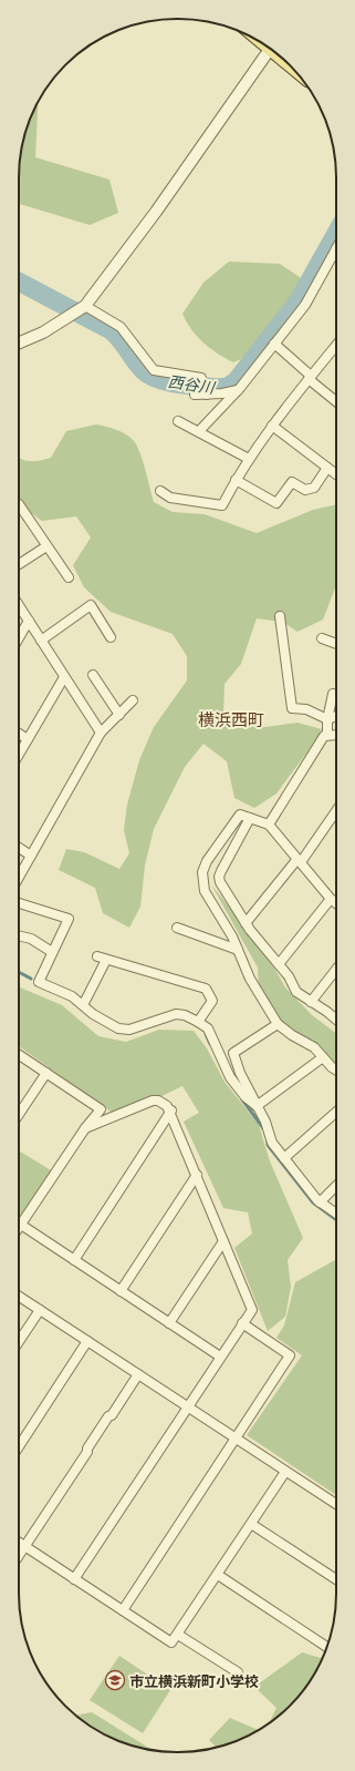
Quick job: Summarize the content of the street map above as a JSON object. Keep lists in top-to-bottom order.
{
  "districts": ["横浜西町"],
  "water": ["西谷川"],
  "places": {
    "school or university": ["市立横浜新町小学校"]
  }
}
